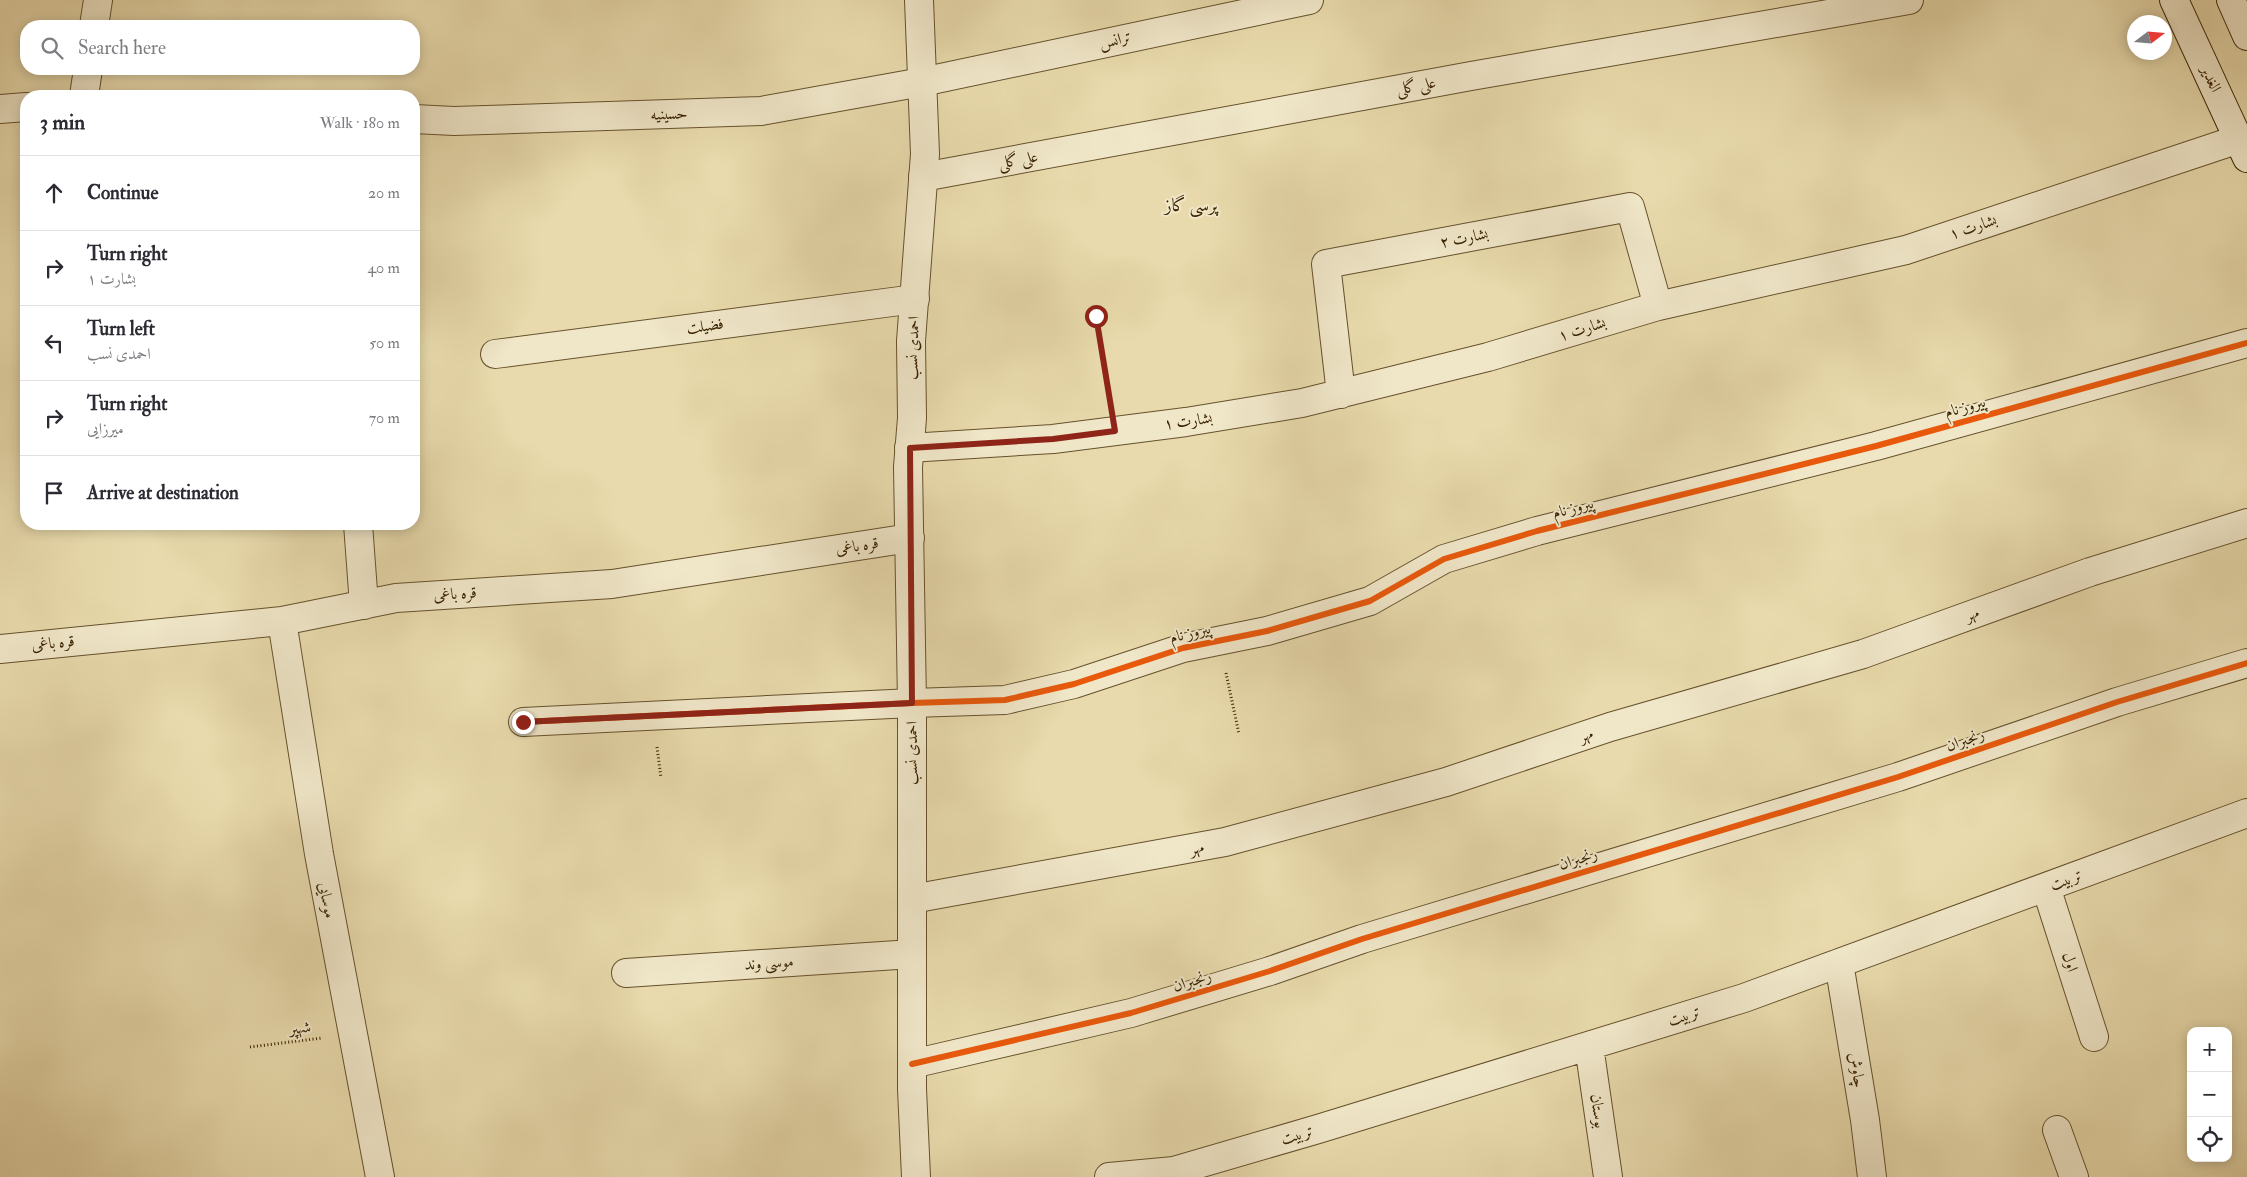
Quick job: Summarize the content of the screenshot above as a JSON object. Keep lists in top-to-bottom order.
{
  "streets": {
    "street": [
      "ترانس",
      "الغدیر",
      "علی گلی",
      "حسینیه",
      "بشارت ۱",
      "بشارت ۲",
      "فضیلت",
      "احمدی نسب",
      "پیروز نام",
      "قره باغی",
      "مهر",
      "رنجبران",
      "تربیت",
      "موسایی",
      "اول",
      "موسی وند",
      "چاوش",
      "بوستان"
    ],
    "path": ["شهپر"]
  },
  "crossings": [
    ["ترانس", "حسینیه"],
    ["ترانس", "احمدی نسب"],
    ["الغدیر", "بشارت ۱"],
    ["علی گلی", "احمدی نسب"],
    ["حسینیه", "احمدی نسب"],
    ["بشارت ۱", "بشارت ۲"],
    ["بشارت ۱", "احمدی نسب"],
    ["فضیلت", "احمدی نسب"],
    ["احمدی نسب", "پیروز نام"],
    ["احمدی نسب", "قره باغی"],
    ["احمدی نسب", "مهر"],
    ["احمدی نسب", "رنجبران"],
    ["احمدی نسب", "موسی وند"],
    ["قره باغی", "موسایی"],
    ["تربیت", "اول"],
    ["تربیت", "چاوش"],
    ["تربیت", "بوستان"],
    ["موسایی", "شهپر"]
  ],
  "districts": ["پرسی گاز"],
  "north": "right",
  "page": {
    "search": "Search here",
    "heading": ["3 min", "Walk · 180 m"],
    "list": [
      ["Continue", "20 m"],
      ["Turn right", "بشارت ۱", "40 m"],
      ["Turn left", "احمدی نسب", "50 m"],
      ["Turn right", "میرزایی", "70 m"],
      "Arrive at destination"
    ],
    "map_buttons": ["+", "−"]
  }
}
